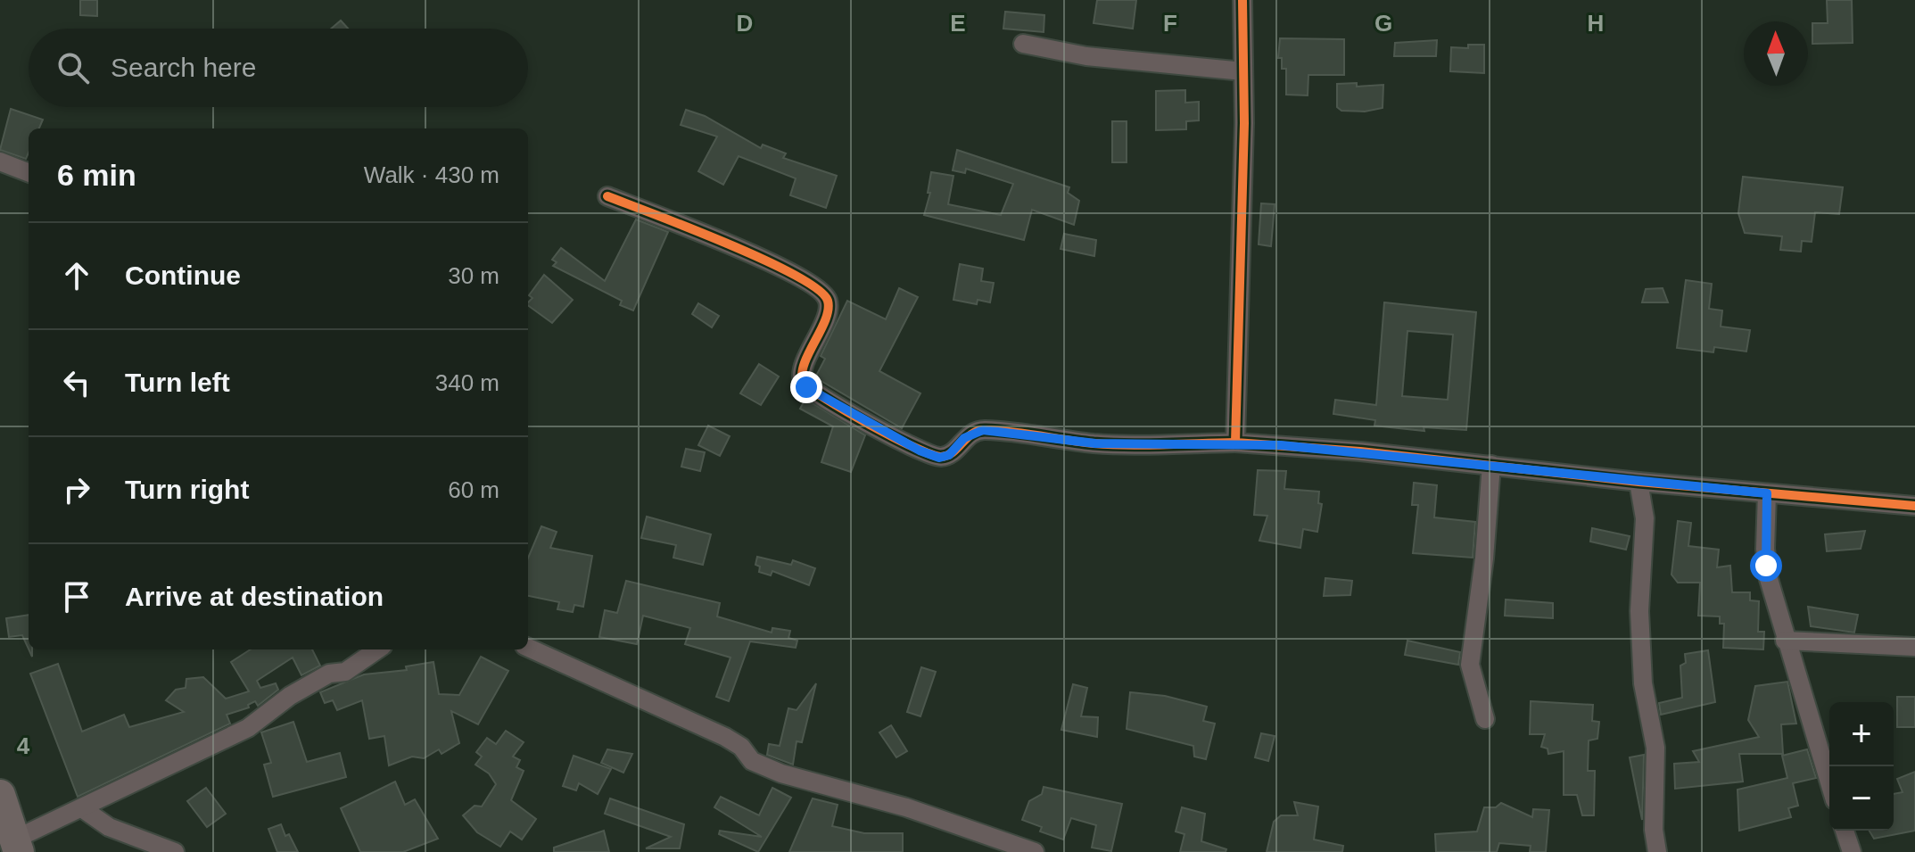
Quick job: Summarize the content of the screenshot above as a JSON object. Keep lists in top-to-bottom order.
{
  "north": "top",
  "page": {
    "search": "Search here",
    "heading": ["6 min", "Walk · 430 m"],
    "list": [
      ["Continue", "30 m"],
      ["Turn left", "340 m"],
      ["Turn right", "60 m"],
      "Arrive at destination"
    ],
    "map_buttons": ["+", "−"]
  },
  "grid": {
    "columns": [
      "D",
      "E",
      "F",
      "G",
      "H"
    ],
    "rows": ["4"]
  }
}
